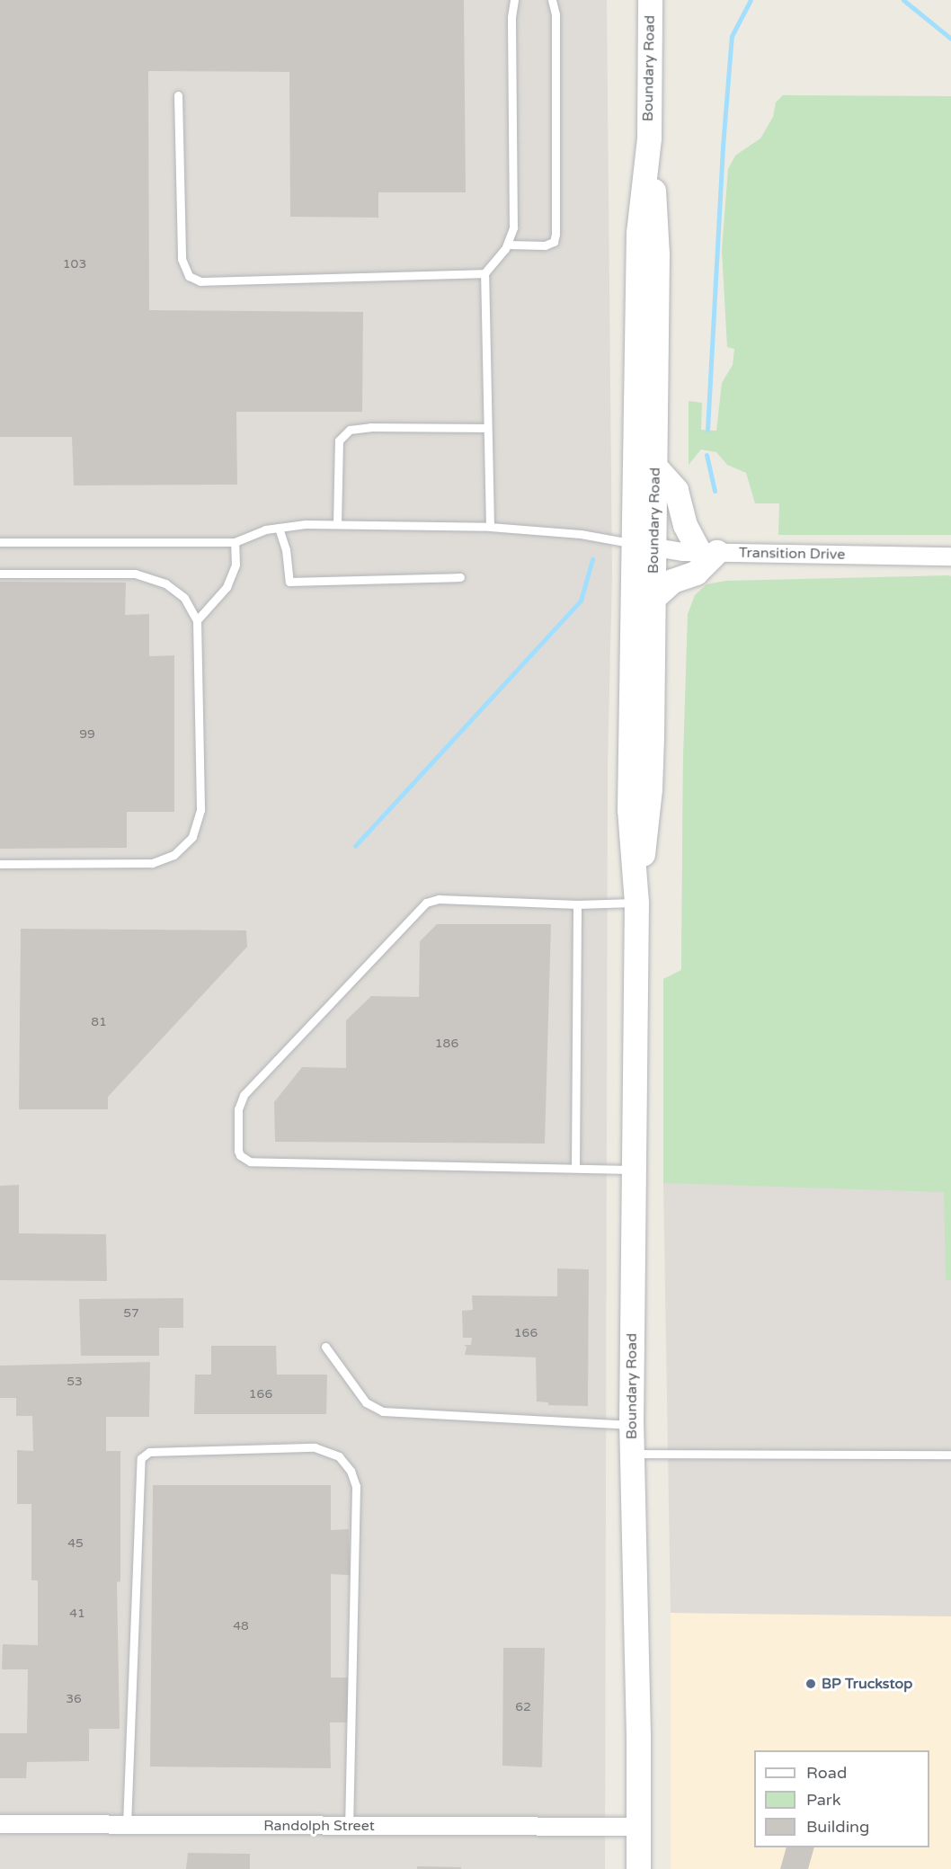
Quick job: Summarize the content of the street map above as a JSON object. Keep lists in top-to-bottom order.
{
  "streets": {
    "main road": ["Boundary Road"],
    "street": ["Transition Drive", "Randolph Street"]
  },
  "crossings": [
    ["Boundary Road", "Transition Drive"],
    ["Boundary Road", "Randolph Street"]
  ],
  "places": ["BP Truckstop"],
  "house_numbers": [
    "103",
    "99",
    "81",
    "186",
    "57",
    "166",
    "53",
    "166",
    "45",
    "41",
    "48",
    "36",
    "62"
  ],
  "legend": ["Road", "Park", "Building"]
}
